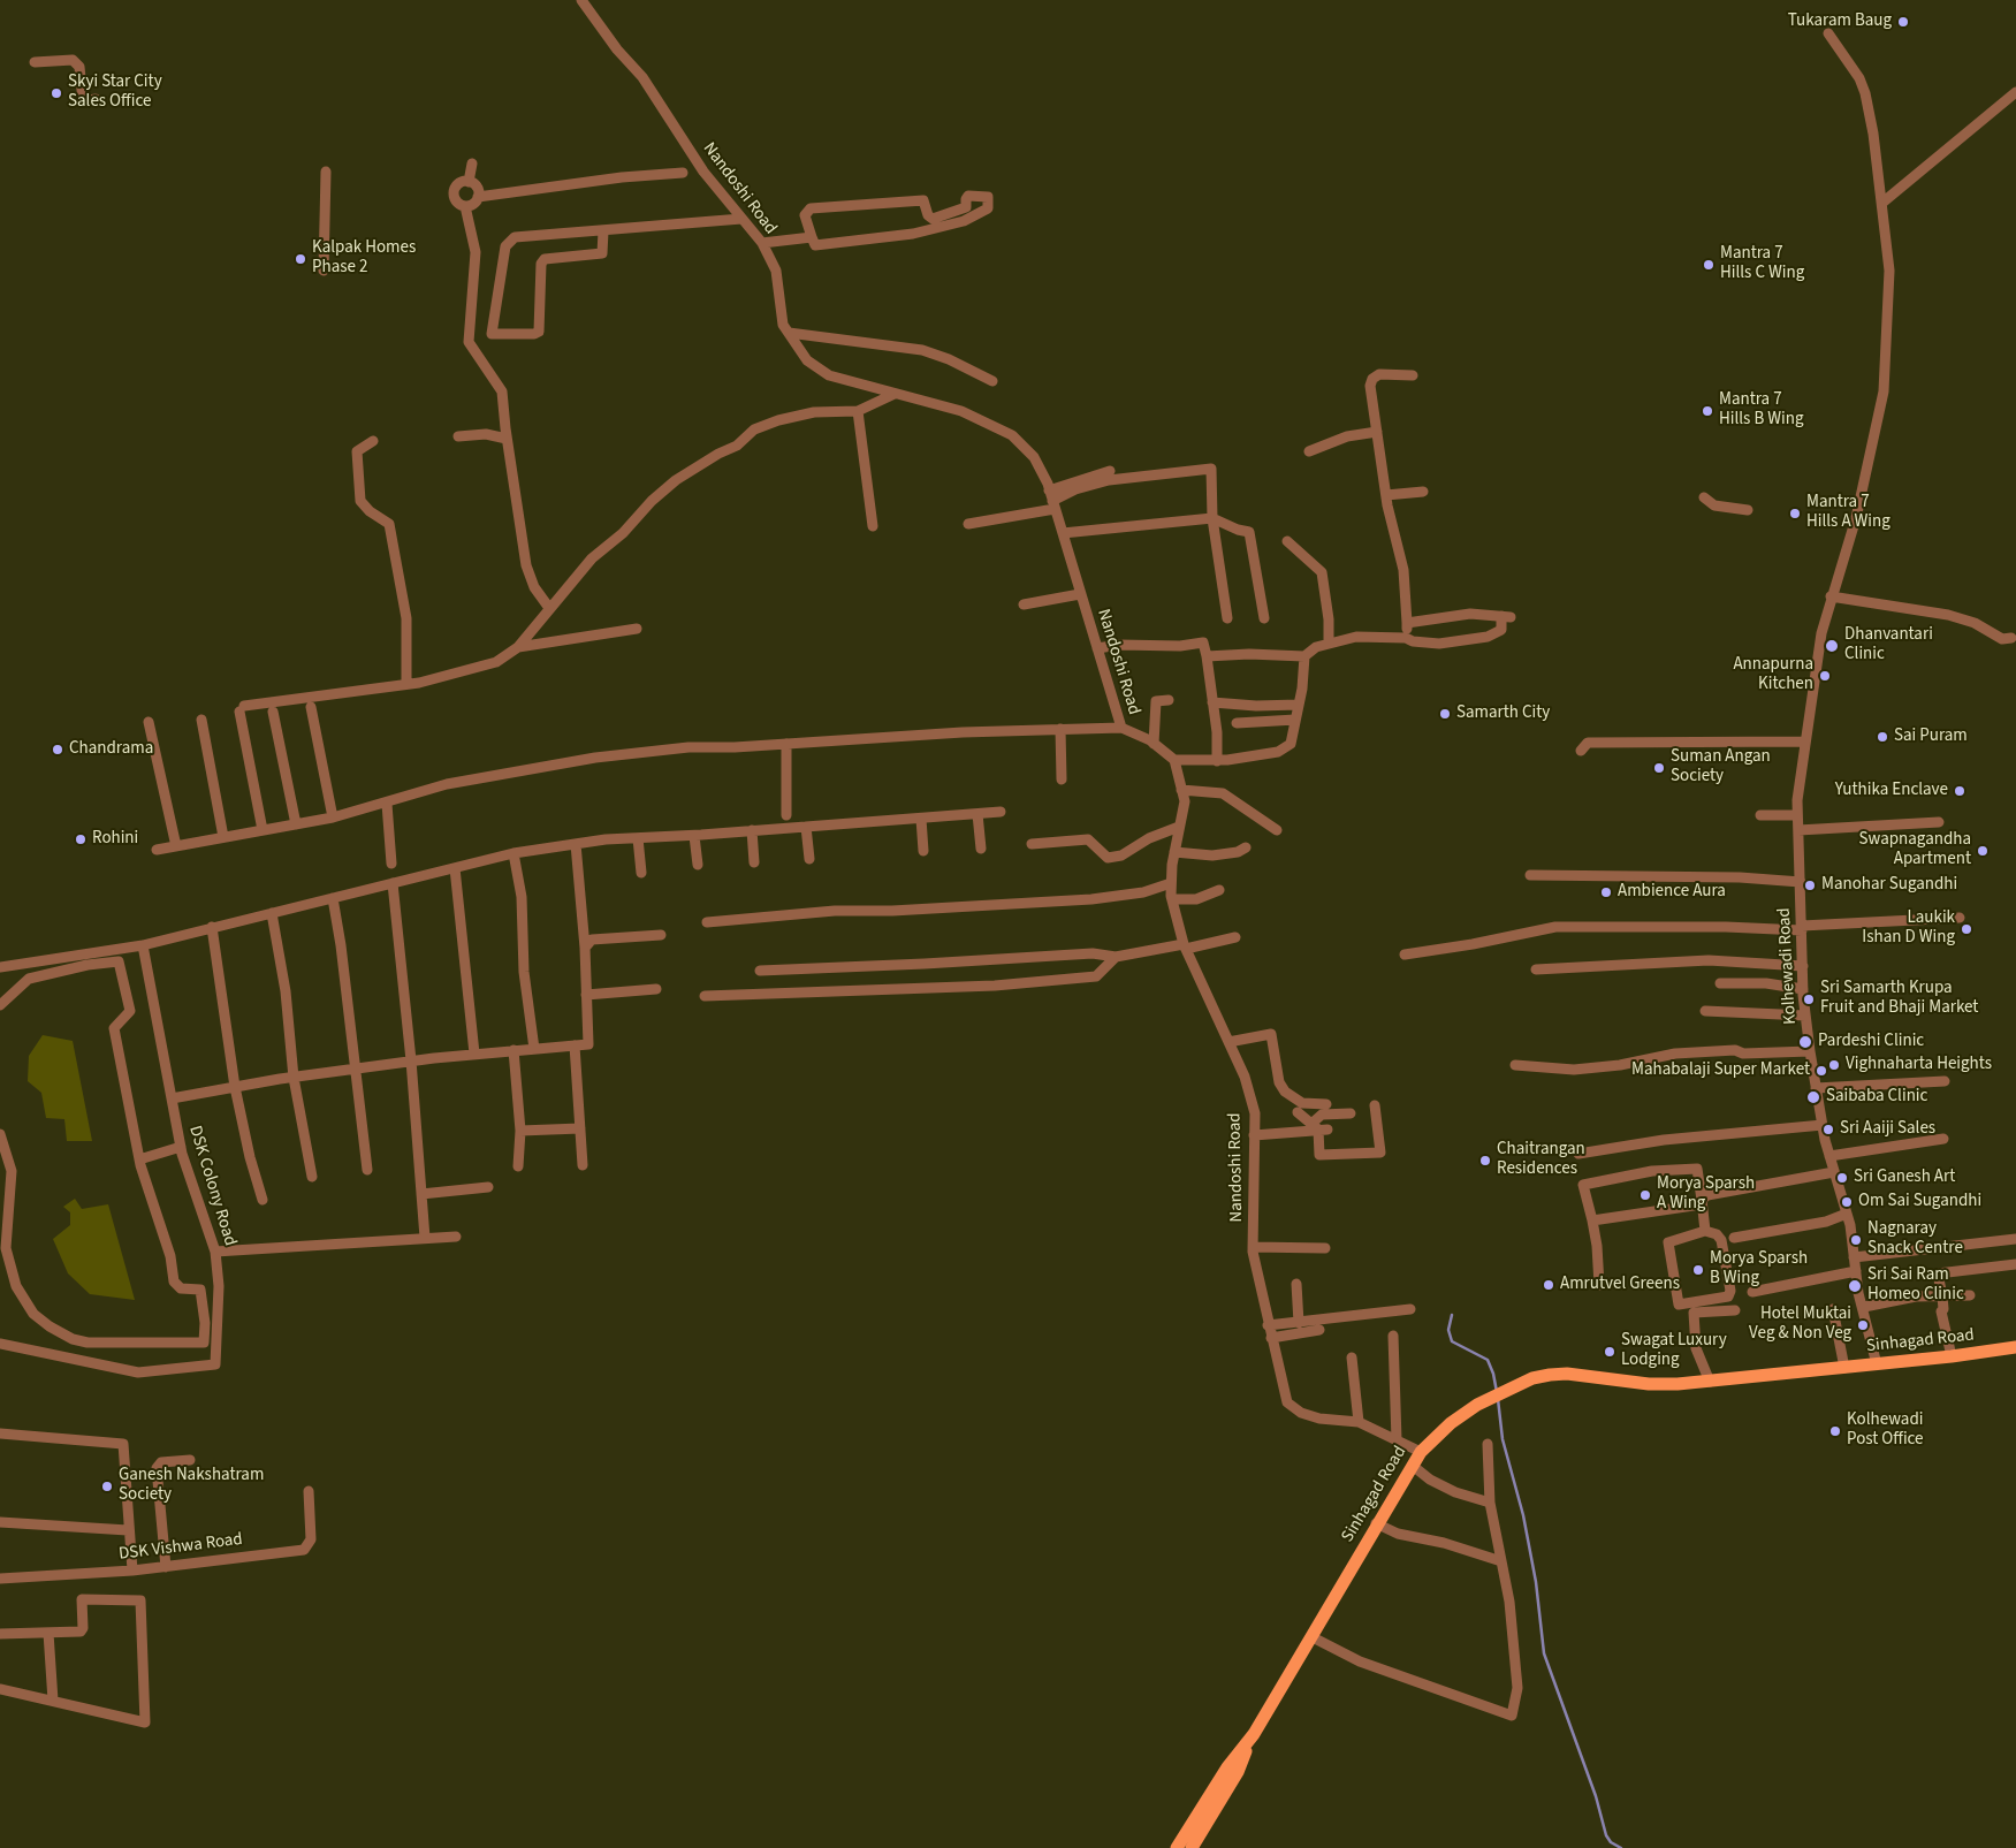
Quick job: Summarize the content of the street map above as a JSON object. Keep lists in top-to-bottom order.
{
  "streets": {
    "main road": ["Sinhagad Road"],
    "street": [
      "Nandoshi Road",
      "Kolhewadi Road",
      "DSK Colony Road",
      "DSK Vishwa Road"
    ]
  },
  "crossings": [
    ["Nandoshi Road", "Sinhagad Road"],
    ["Kolhewadi Road", "Sinhagad Road"]
  ],
  "places": [
    "Tukaram Baug",
    "Skyi Star City Sales Office",
    "Kalpak Homes Phase 2",
    "Mantra 7 Hills C Wing",
    "Mantra 7 Hills B Wing",
    "Mantra 7 Hills A Wing",
    "Dhanvantari Clinic",
    "Annapurna Kitchen",
    "Samarth City",
    "Sai Puram",
    "Chandrama",
    "Suman Angan Society",
    "Yuthika Enclave",
    "Rohini",
    "Swapnagandha Apartment",
    "Manohar Sugandhi",
    "Ambience Aura",
    "Laukik Ishan D Wing",
    "Sri Samarth Krupa Fruit and Bhaji Market",
    "Pardeshi Clinic",
    "Vighnaharta Heights",
    "Mahabalaji Super Market",
    "Saibaba Clinic",
    "Sri Aaiji Sales",
    "Chaitrangan Residences",
    "Sri Ganesh Art",
    "Morya Sparsh A Wing",
    "Om Sai Sugandhi",
    "Nagnaray Snack Centre",
    "Morya Sparsh B Wing",
    "Amrutvel Greens",
    "Sri Sai Ram Homeo Clinic",
    "Hotel Muktai Veg & Non Veg",
    "Swagat Luxury Lodging",
    "Kolhewadi Post Office",
    "Ganesh Nakshatram Society"
  ]
}
